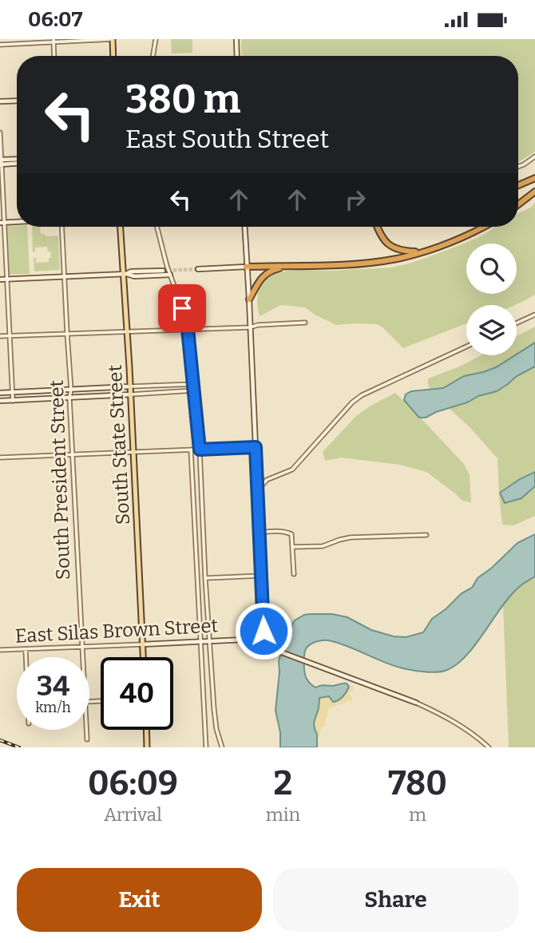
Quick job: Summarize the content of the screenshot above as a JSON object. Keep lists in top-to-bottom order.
{
  "streets": {
    "main road": ["South State Street"],
    "street": ["South President Street", "East Silas Brown Street"]
  },
  "crossings": [
    ["South State Street", "East Silas Brown Street"],
    ["South President Street", "East Silas Brown Street"]
  ],
  "page": {
    "status": "06:07",
    "turn": ["380 m", "East South Street"],
    "speed": "34 km/h",
    "limit": "40",
    "eta": [
      "06:09",
      "Arrival",
      "2",
      "min",
      "780",
      "m"
    ],
    "buttons": ["Exit", "Share"]
  }
}
